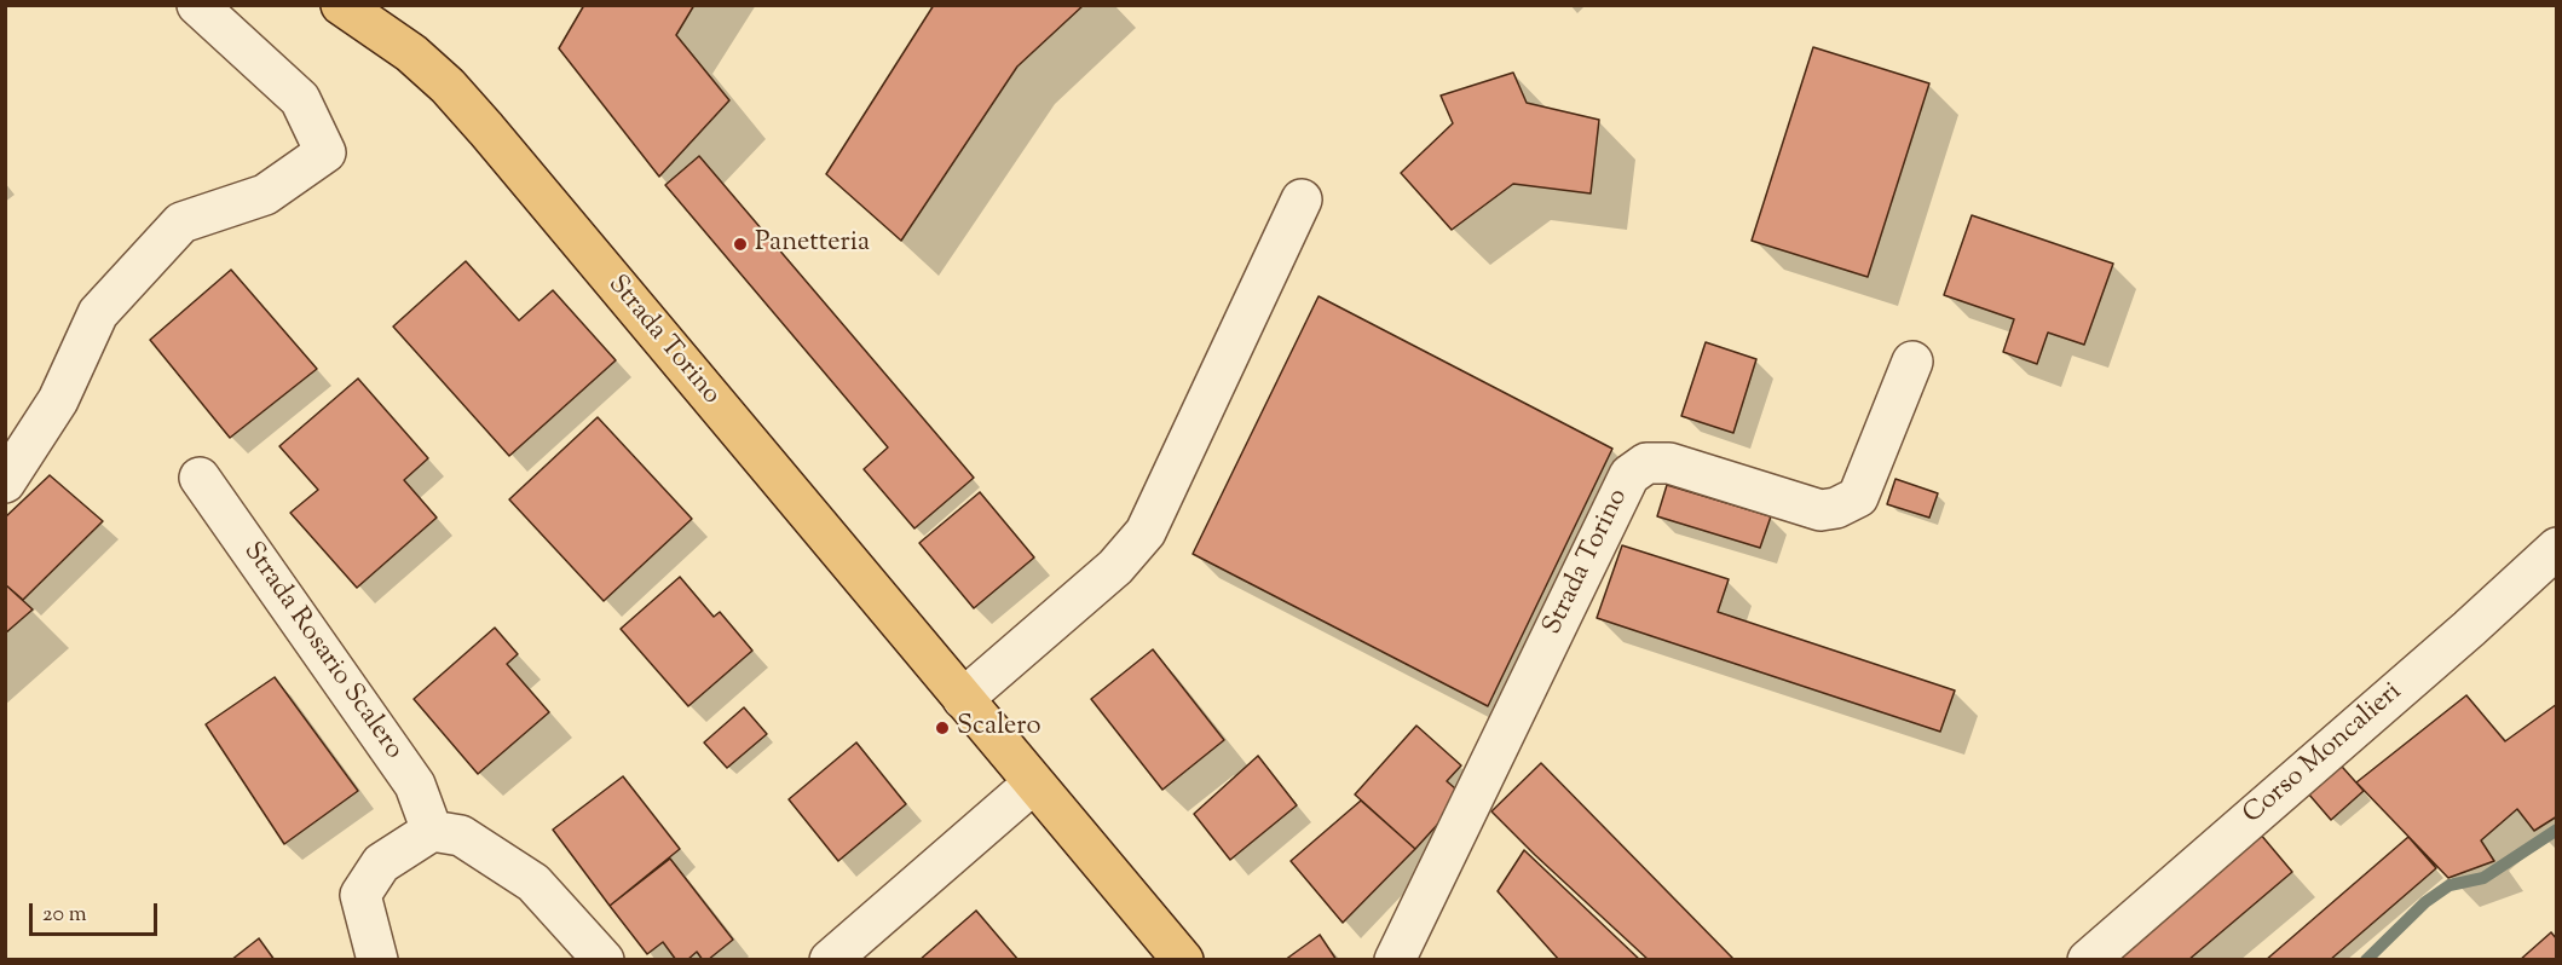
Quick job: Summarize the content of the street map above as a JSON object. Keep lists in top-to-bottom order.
{
  "streets": {
    "main road": ["Strada Torino"],
    "street": ["Strada Rosario Scalero", "Corso Moncalieri"]
  },
  "places": ["Panetteria", "Scalero"],
  "scale_bar": "20 m"
}
